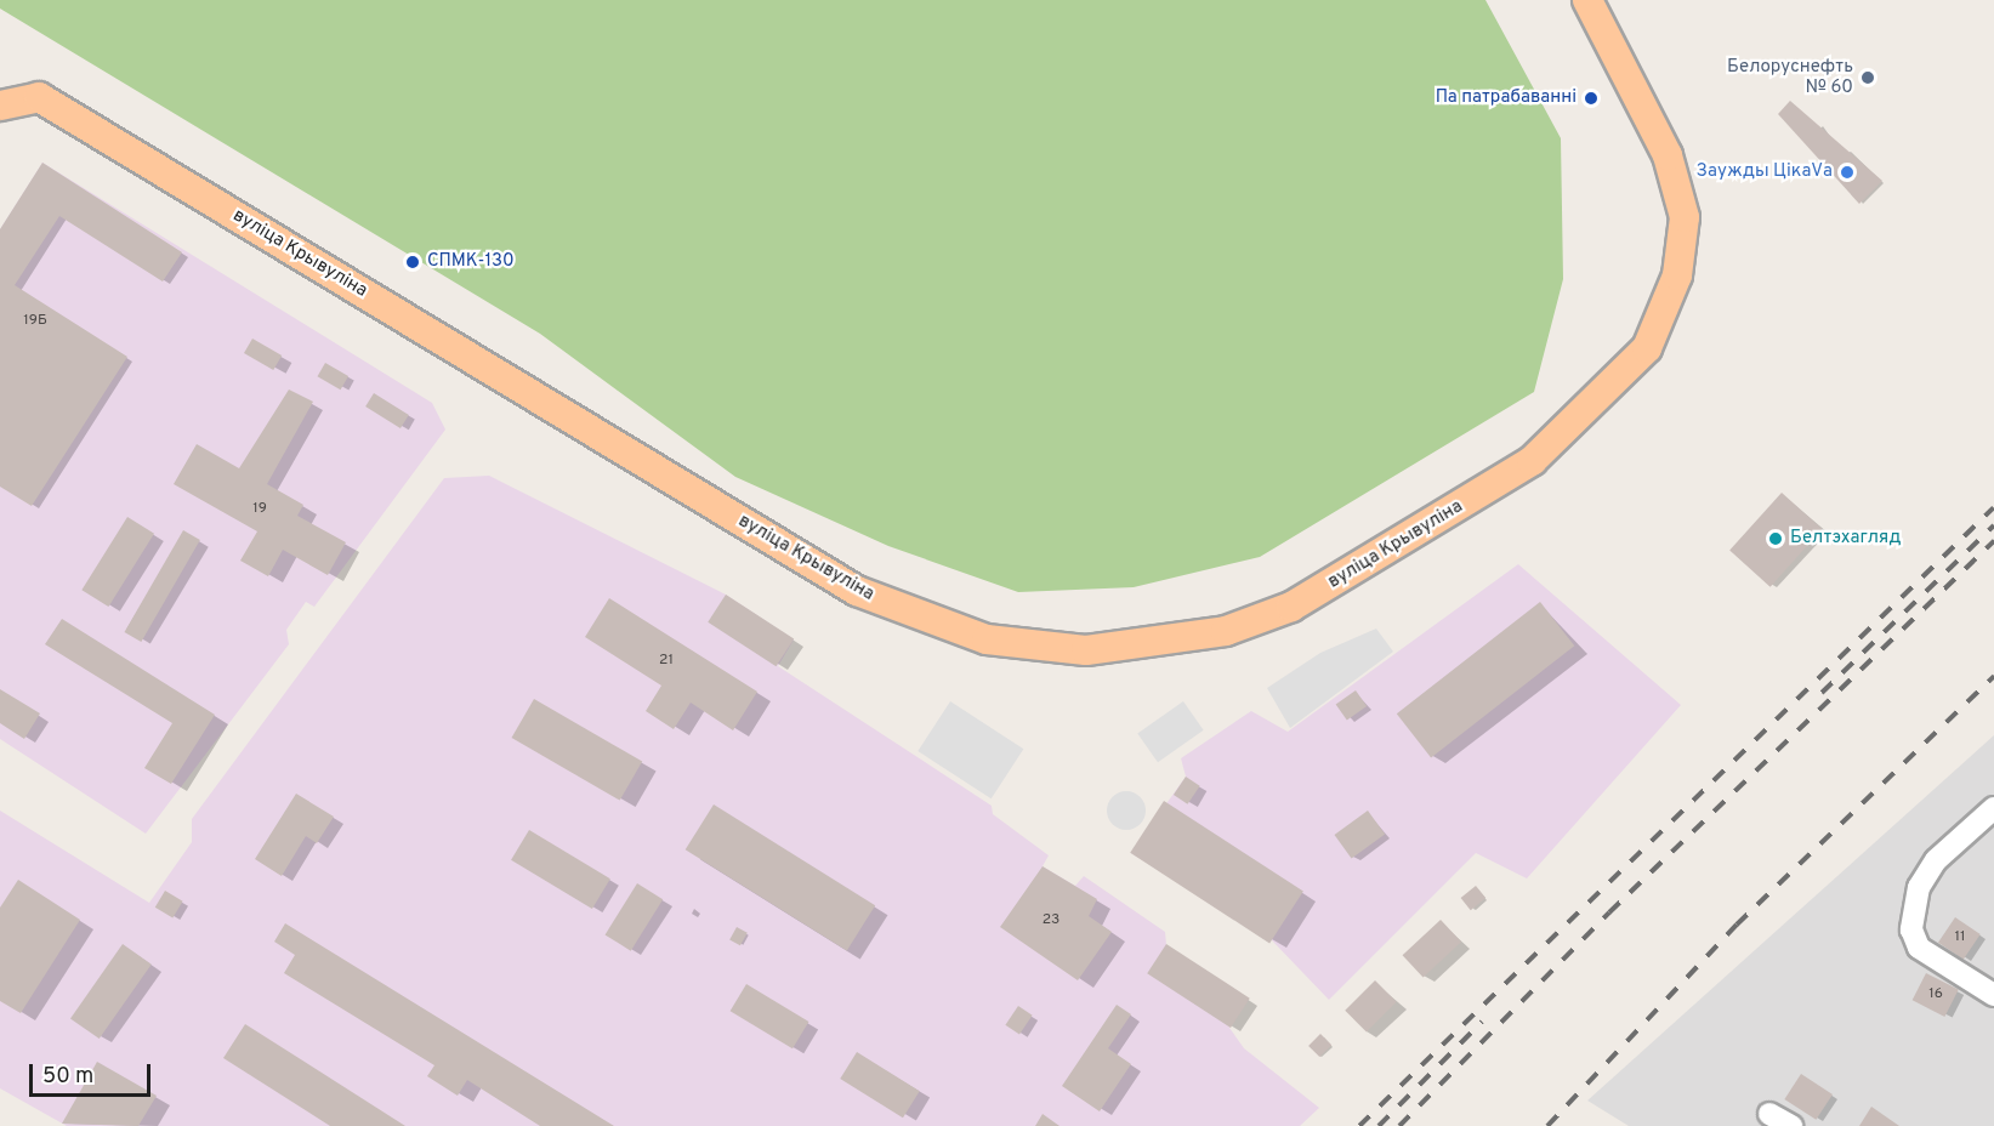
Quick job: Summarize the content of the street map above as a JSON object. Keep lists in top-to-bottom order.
{
  "streets": {
    "main road": ["вуліца Крывуліна"]
  },
  "places": [
    "Белоруснефть № 60",
    "Па патрабаванні",
    "Заужды ЦікаVа",
    "СПМК-130",
    "Белтэхагляд"
  ],
  "house_numbers": [
    "19Б",
    "19",
    "21",
    "23",
    "11",
    "16"
  ],
  "scale_bar": "50 m"
}
